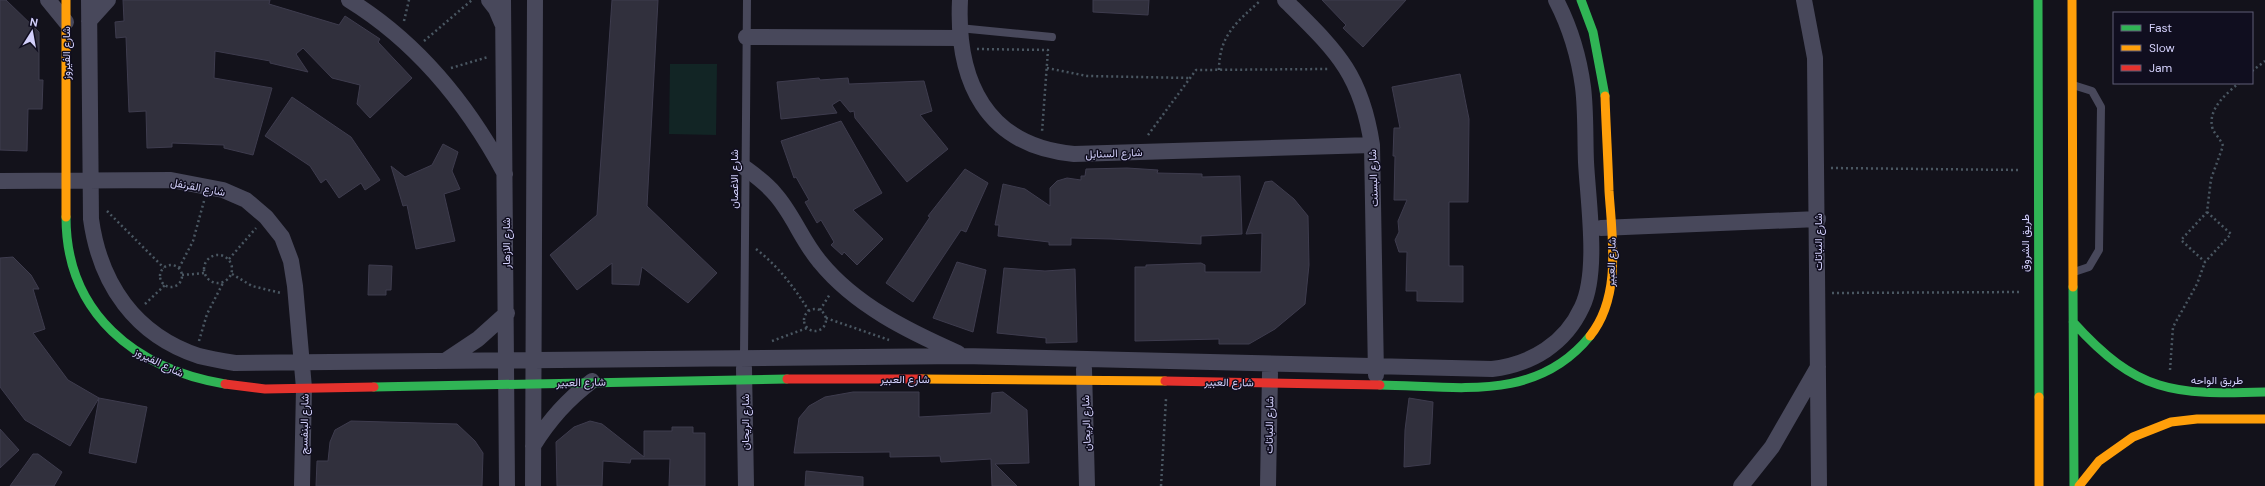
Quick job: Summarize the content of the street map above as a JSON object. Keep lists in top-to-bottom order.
{
  "streets": {
    "street": [
      "شارع الفيروز",
      "شارع السنابل",
      "شارع البسنت",
      "شارع القرنفل",
      "شارع النباتات",
      "شارع الازهار",
      "طريق الشروق",
      "شارع العبير",
      "طريق الواحه",
      "شارع الريحان",
      "شارع البنفسج"
    ],
    "lane": ["شارع الاغصان"]
  },
  "crossings": [
    ["شارع الفيروز", "شارع القرنفل"],
    ["شارع الفيروز", "شارع الازهار"],
    ["شارع الفيروز", "شارع العبير"],
    ["شارع الفيروز", "شارع البنفسج"],
    ["شارع السنابل", "شارع البسنت"],
    ["شارع البسنت", "شارع العبير"],
    ["شارع الاغصان", "شارع العبير"],
    ["شارع الاغصان", "شارع الريحان"],
    ["شارع القرنفل", "شارع البنفسج"],
    ["شارع النباتات", "شارع العبير"],
    ["شارع الازهار", "شارع العبير"],
    ["شارع العبير", "شارع الريحان"]
  ],
  "legend": ["Fast", "Slow", "Jam"],
  "north": "top"
}
